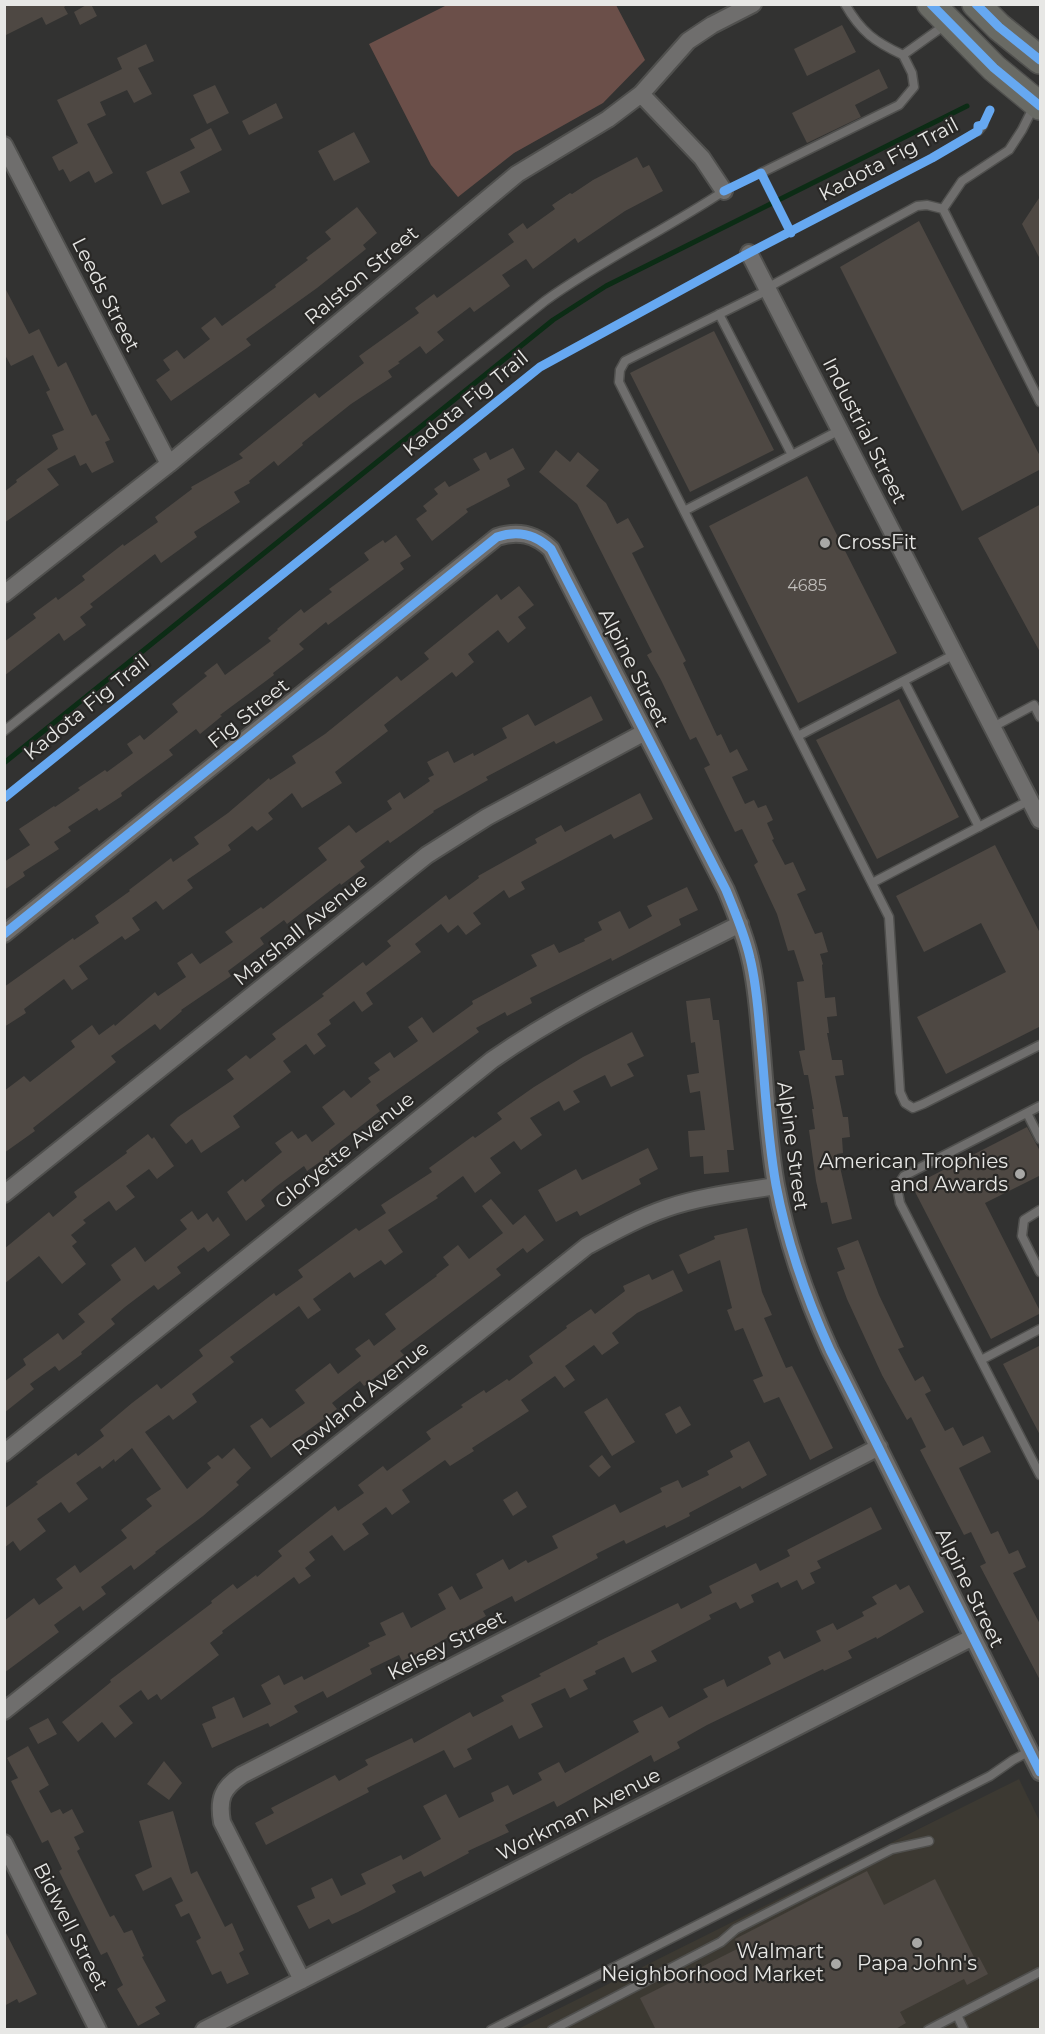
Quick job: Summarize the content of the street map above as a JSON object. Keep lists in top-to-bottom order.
{
  "streets": {
    "street": [
      "Ralston Street",
      "Leeds Street",
      "Industrial Street",
      "Alpine Street",
      "Fig Street",
      "Marshall Avenue",
      "Gloryette Avenue",
      "Rowland Avenue",
      "Kelsey Street",
      "Workman Avenue",
      "Bidwell Street"
    ],
    "cycle path": ["Kadota Fig Trail"]
  },
  "crossings": [
    ["Ralston Street", "Leeds Street"],
    ["Alpine Street", "Fig Street"],
    ["Alpine Street", "Marshall Avenue"],
    ["Alpine Street", "Gloryette Avenue"],
    ["Alpine Street", "Rowland Avenue"],
    ["Alpine Street", "Kelsey Street"],
    ["Alpine Street", "Workman Avenue"],
    ["Kelsey Street", "Workman Avenue"]
  ],
  "places": [
    "CrossFit",
    "American Trophies and Awards",
    "Papa John's",
    "Walmart Neighborhood Market"
  ],
  "house_numbers": ["4685"]
}
